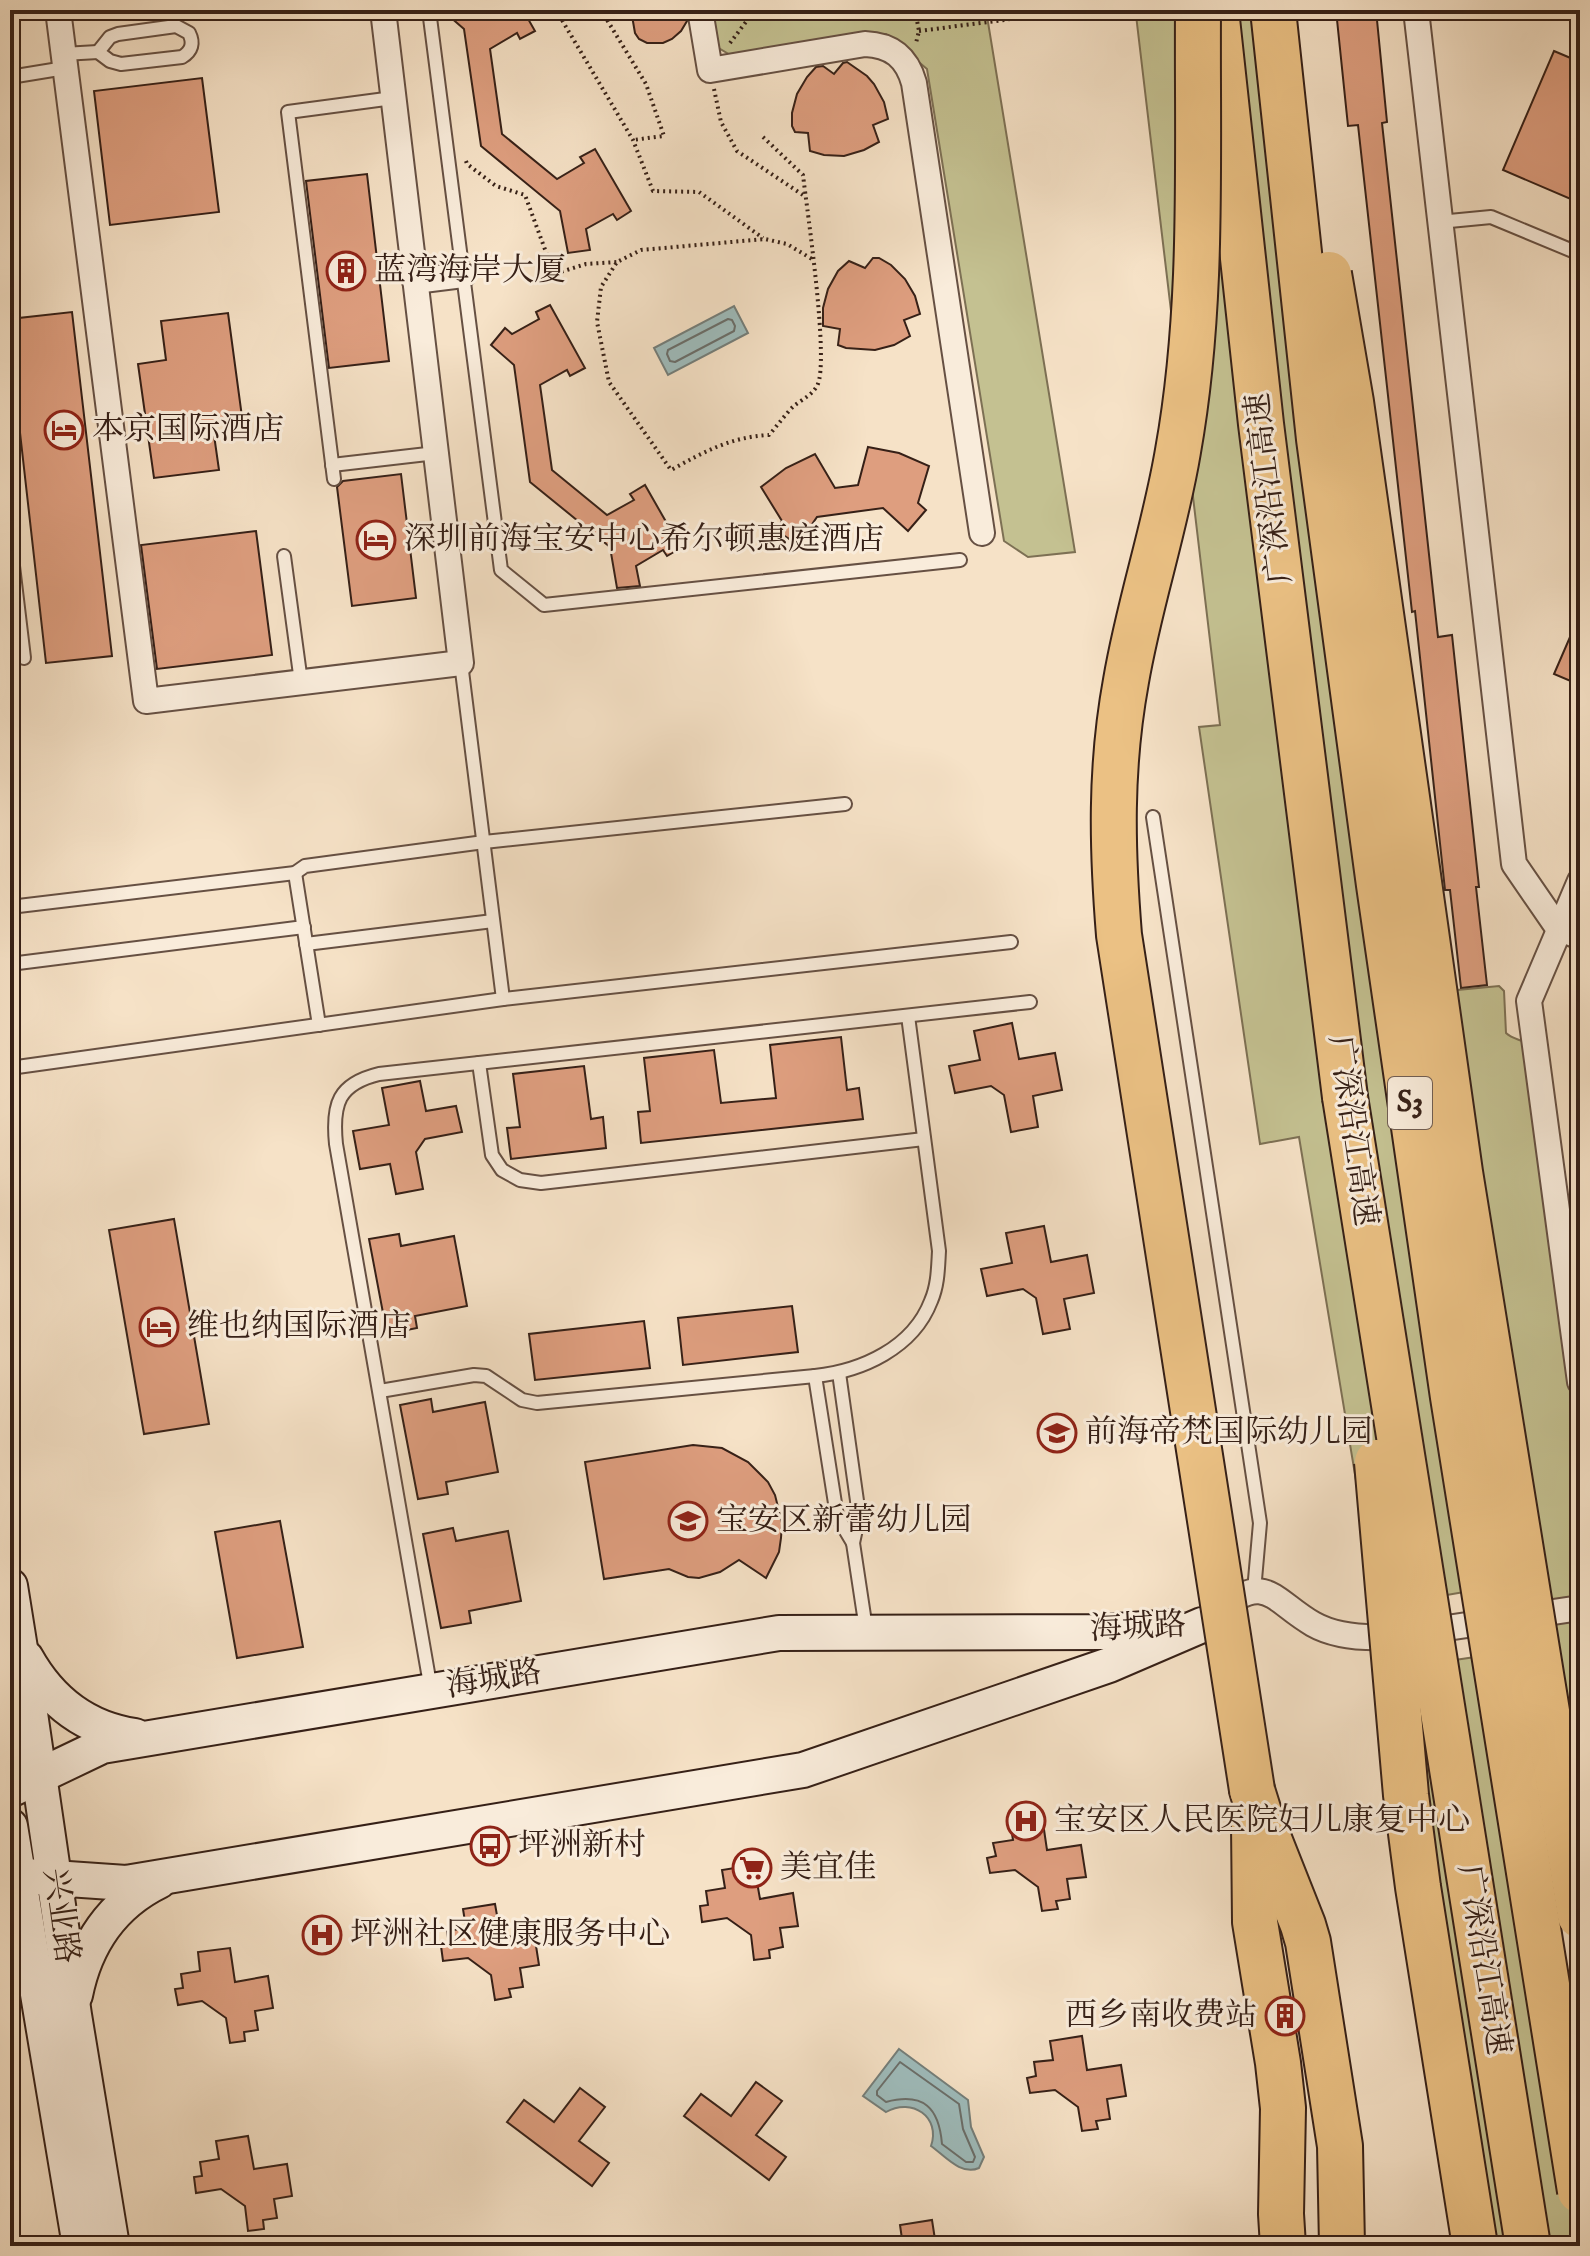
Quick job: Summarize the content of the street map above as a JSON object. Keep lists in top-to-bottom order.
{
  "streets": {
    "highway": ["广深沿江高速", "S3"],
    "main road": ["海城路", "兴业路"]
  },
  "crossings": [
    ["海城路", "兴业路"]
  ],
  "places": {
    "building": ["蓝湾海岸大厦", "西乡南收费站"],
    "hotel": ["本京国际酒店", "深圳前海宝安中心希尔顿惠庭酒店", "维也纳国际酒店"],
    "school or university": ["前海帝梵国际幼儿园", "宝安区新蕾幼儿园"],
    "hospital": ["宝安区人民医院妇儿康复中心", "坪洲社区健康服务中心"],
    "bus stop": ["坪洲新村"],
    "supermarket": ["美宜佳"]
  }
}
